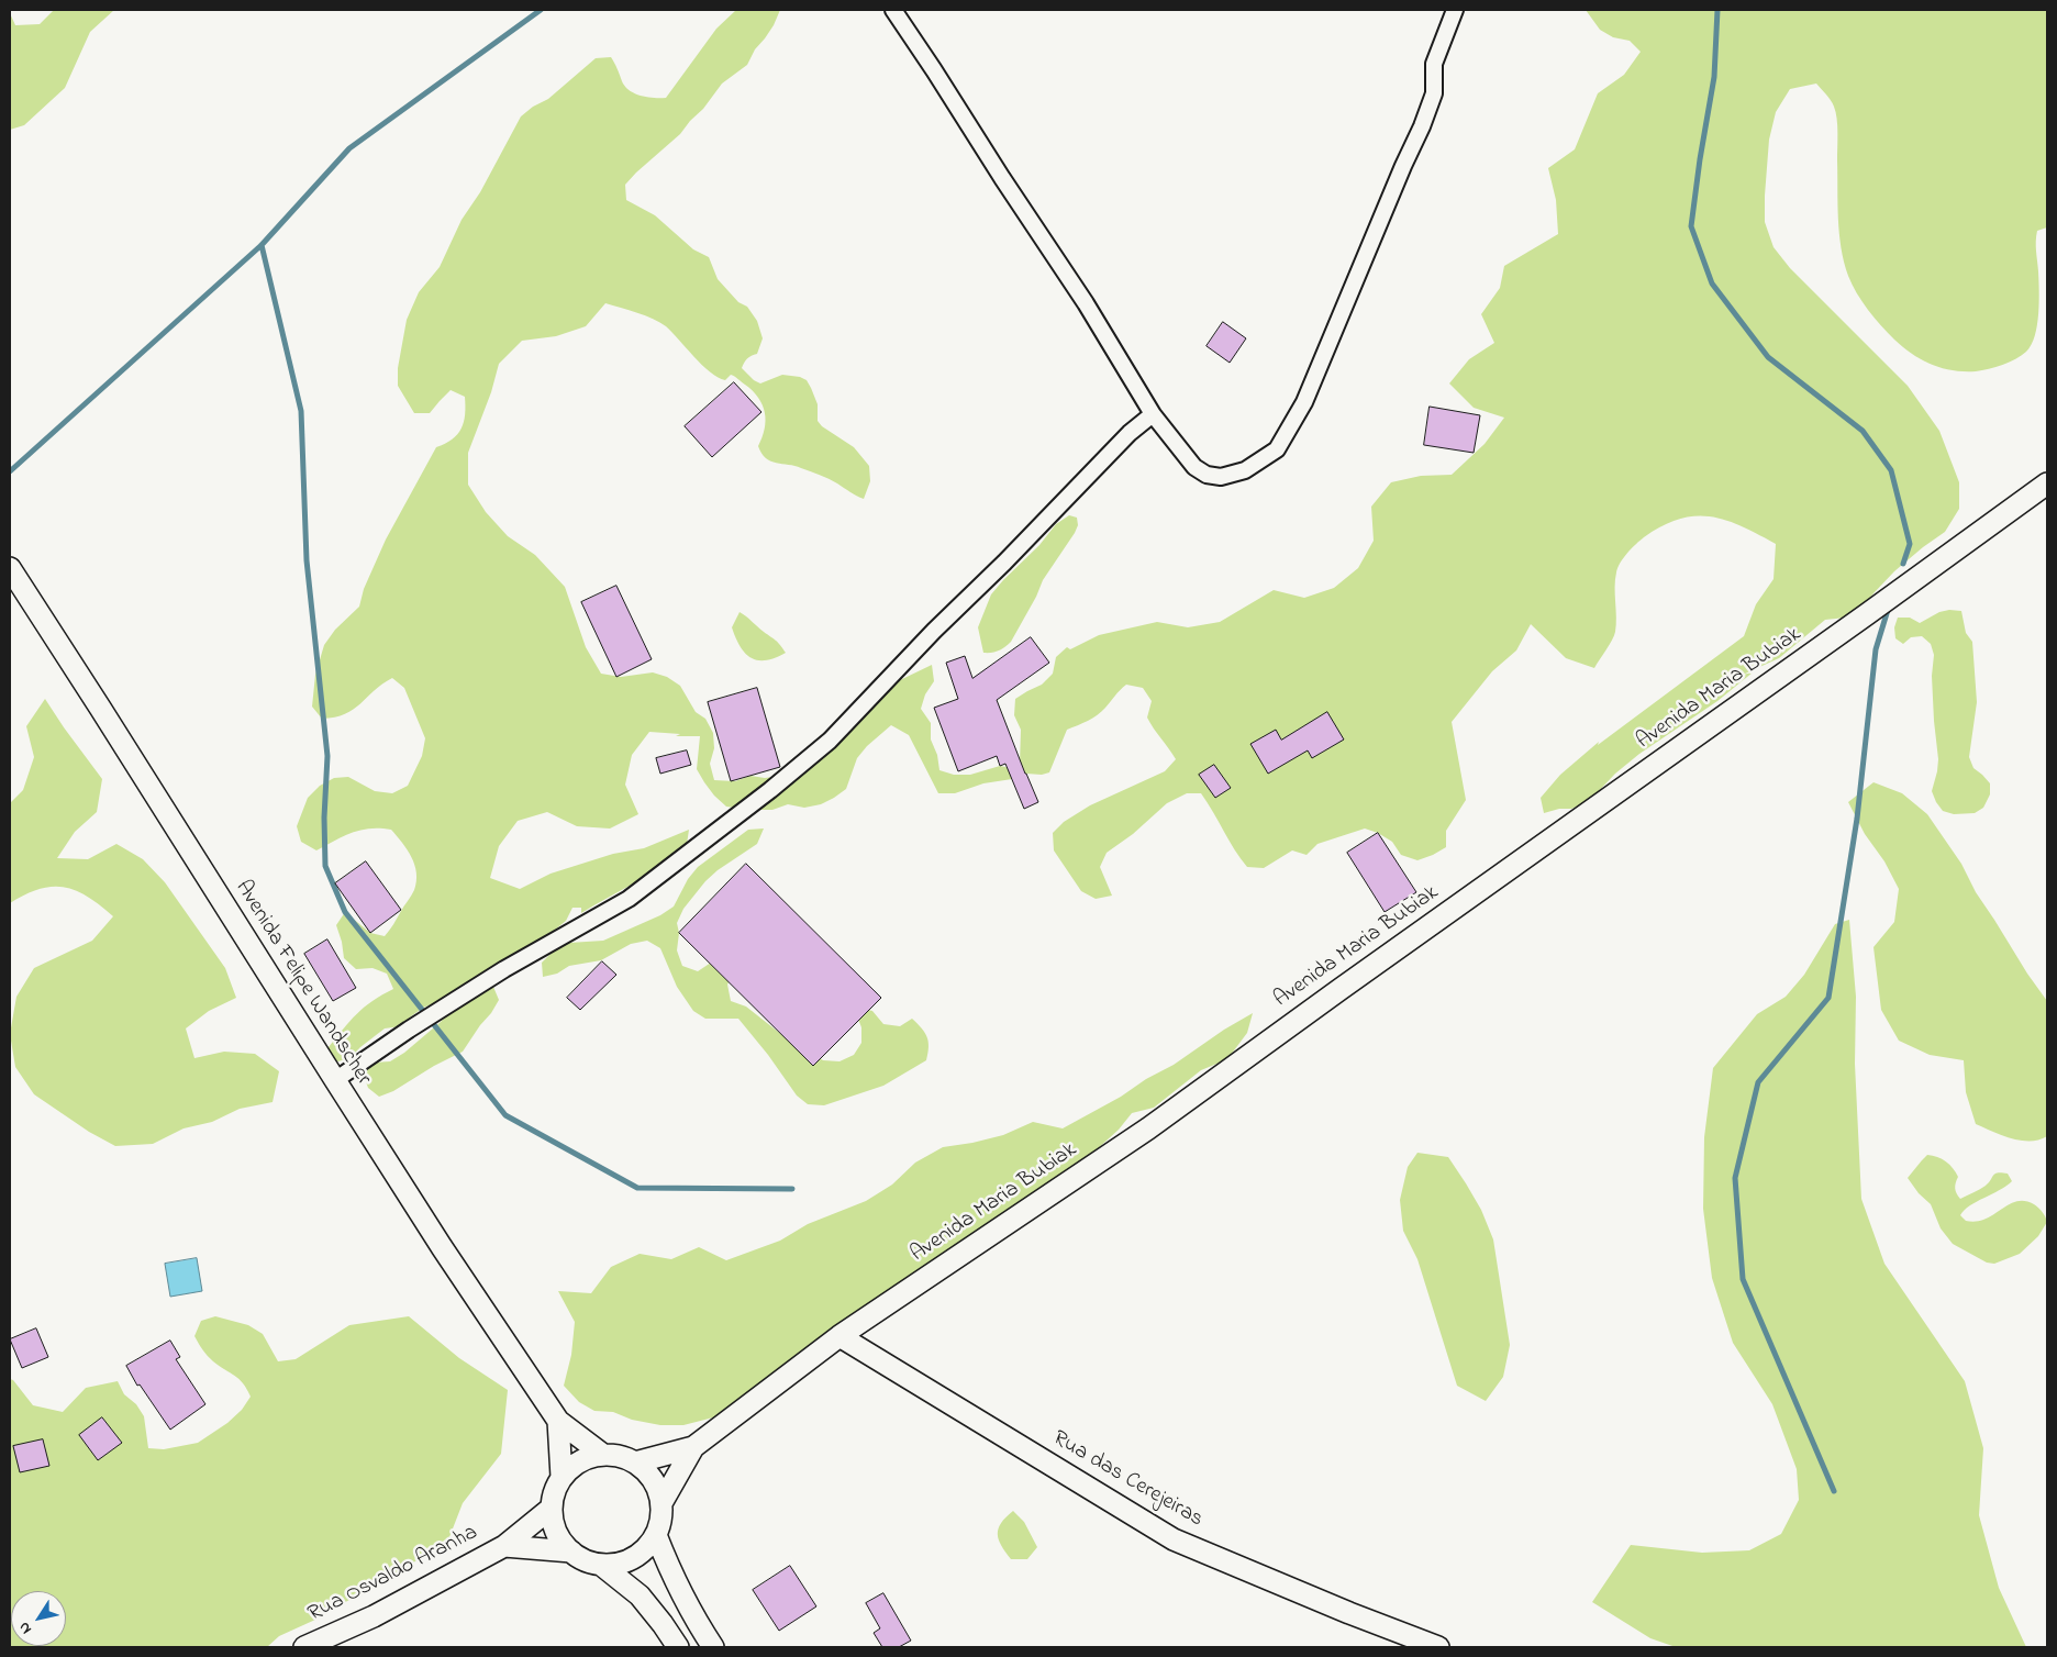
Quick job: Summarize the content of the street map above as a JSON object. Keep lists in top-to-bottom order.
{
  "streets": {
    "street": [
      "Avenida Maria Bubiak",
      "Avenida Felipe Wandscher",
      "Rua das Cerejeiras",
      "Rua Osvaldo Aranha"
    ]
  },
  "crossings": [
    ["Avenida Maria Bubiak", "Avenida Felipe Wandscher"],
    ["Avenida Maria Bubiak", "Rua das Cerejeiras"],
    ["Avenida Maria Bubiak", "Rua Osvaldo Aranha"],
    ["Avenida Felipe Wandscher", "Rua Osvaldo Aranha"]
  ],
  "north": "bottom left"
}
